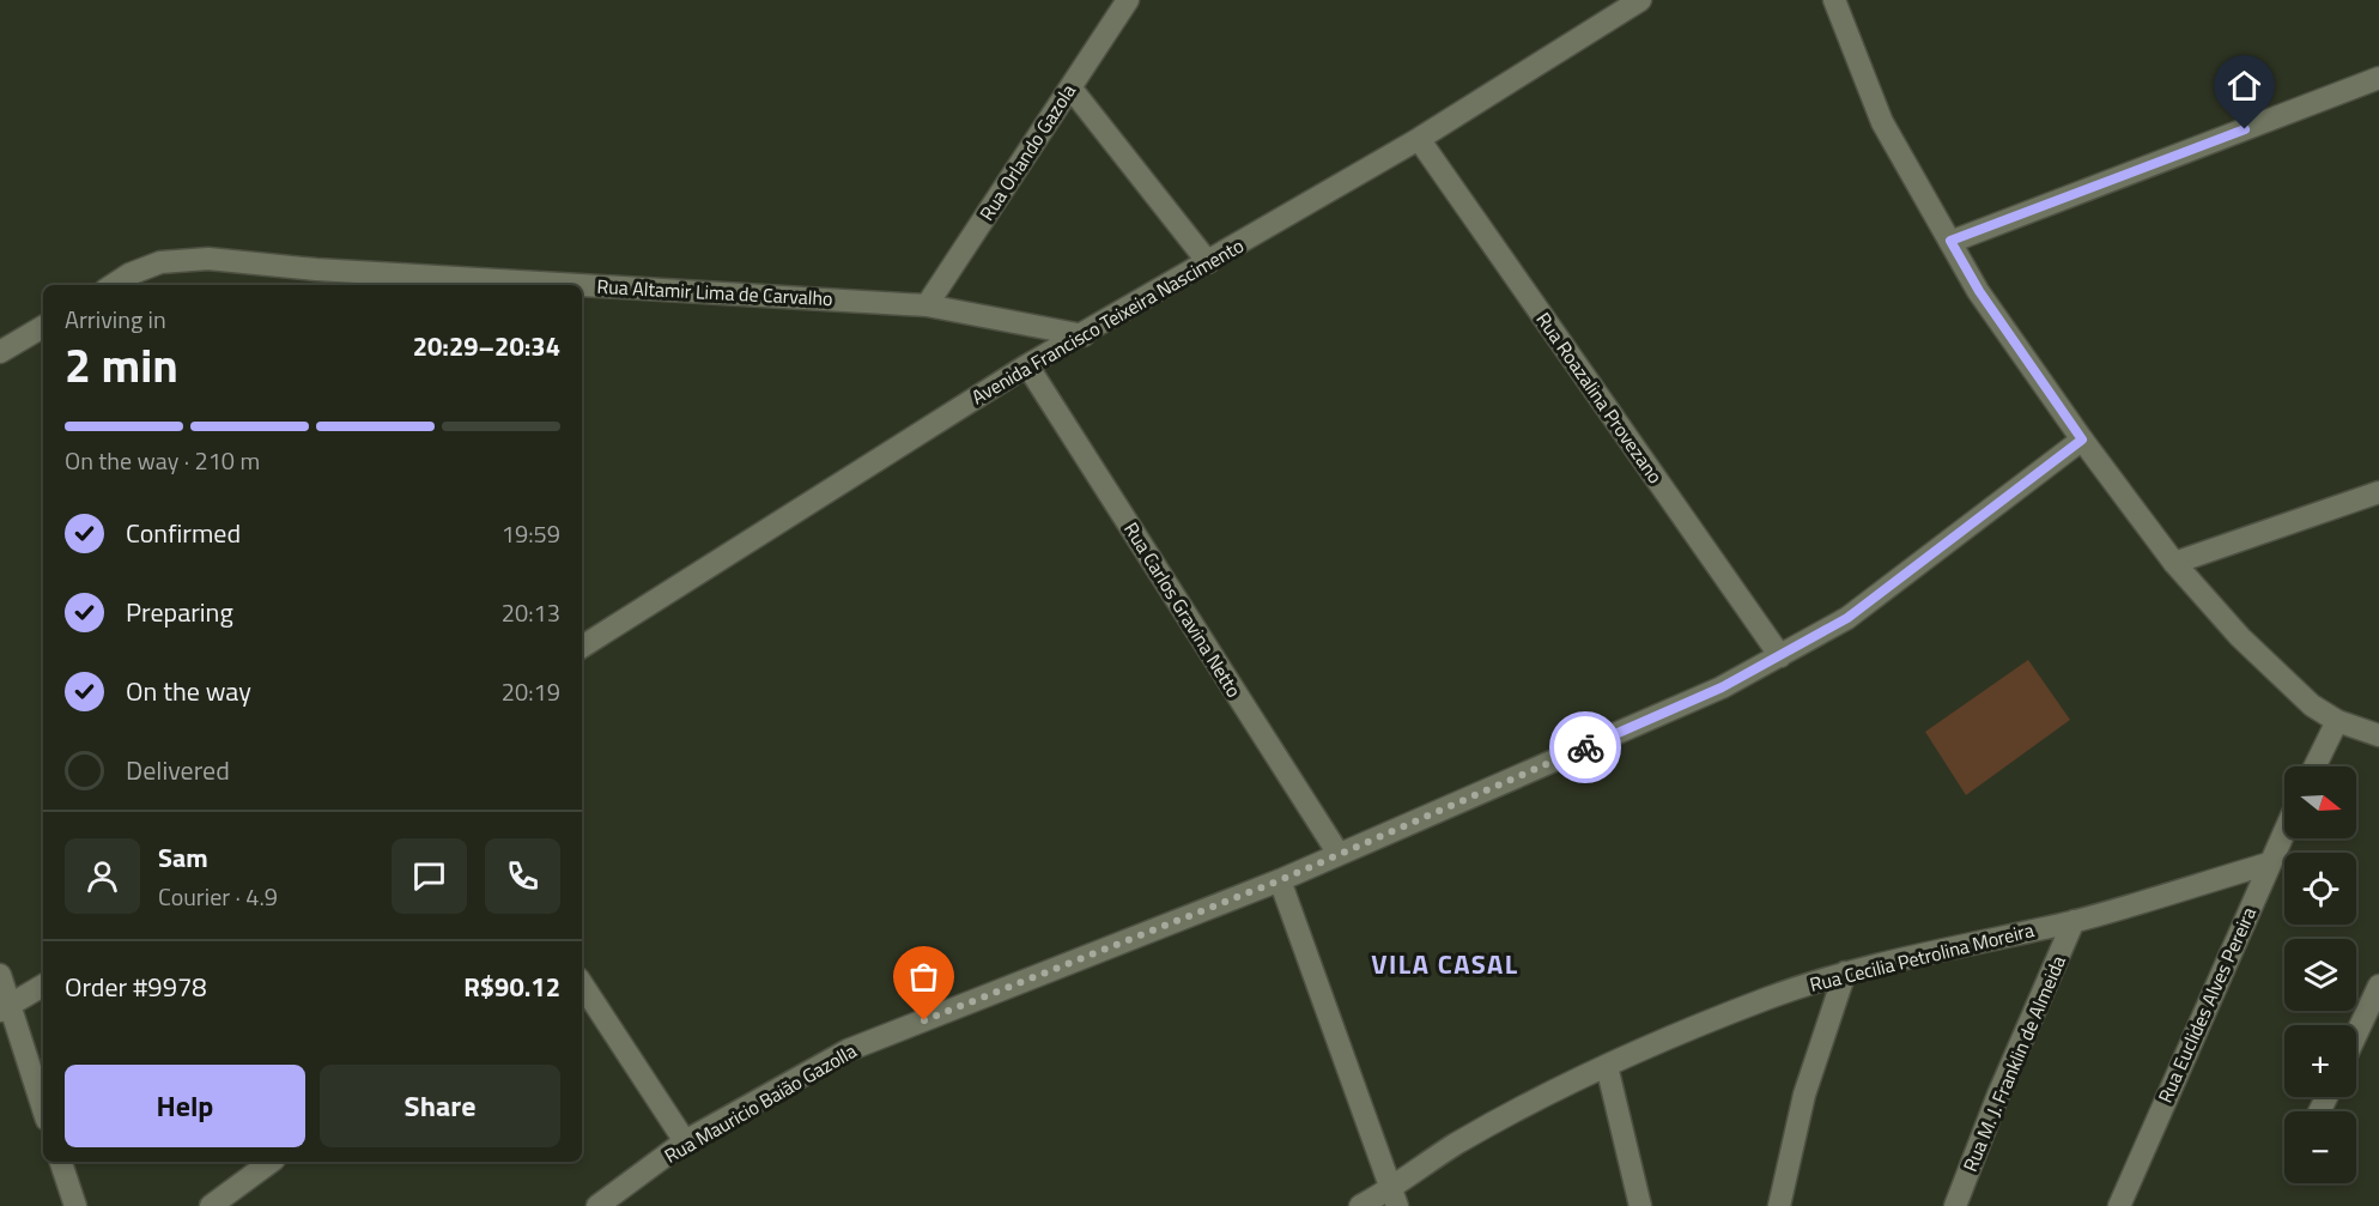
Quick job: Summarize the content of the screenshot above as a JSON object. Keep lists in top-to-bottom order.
{
  "streets": {
    "street": [
      "Rua Orlando Gazola",
      "Rua Altamir Lima de Carvalho",
      "Avenida Francisco Teixeira Nascimento",
      "Rua Roazalina Provezano",
      "Rua Carlos Gravina Netto",
      "Rua Cecilia Petrolina Moreira",
      "Rua Euclides Alves Pereira",
      "Rua M. J. Franklin de Almeida",
      "Rua Mauricio Baião Gazolla"
    ]
  },
  "crossings": [
    ["Rua Orlando Gazola", "Rua Altamir Lima de Carvalho"],
    ["Rua Altamir Lima de Carvalho", "Avenida Francisco Teixeira Nascimento"],
    ["Avenida Francisco Teixeira Nascimento", "Rua Roazalina Provezano"],
    ["Avenida Francisco Teixeira Nascimento", "Rua Carlos Gravina Netto"],
    ["Rua Roazalina Provezano", "Rua Mauricio Baião Gazolla"],
    ["Rua Carlos Gravina Netto", "Rua Mauricio Baião Gazolla"],
    ["Rua Cecilia Petrolina Moreira", "Rua Euclides Alves Pereira"],
    ["Rua Cecilia Petrolina Moreira", "Rua M. J. Franklin de Almeida"]
  ],
  "districts": ["VILA CASAL"],
  "north": "right",
  "page": {
    "heading": ["2 min", "Arriving in", "20:29–20:34"],
    "panel": [
      "Sam",
      "Courier · 4.9",
      "Order #9978",
      "R$90.12"
    ],
    "bar": "On the way · 210 m",
    "list": [
      ["Confirmed", "19:59"],
      ["Preparing", "20:13"],
      ["On the way", "20:19"],
      "Delivered"
    ],
    "map_buttons": ["+", "−"],
    "buttons": ["Help", "Share"]
  }
}
